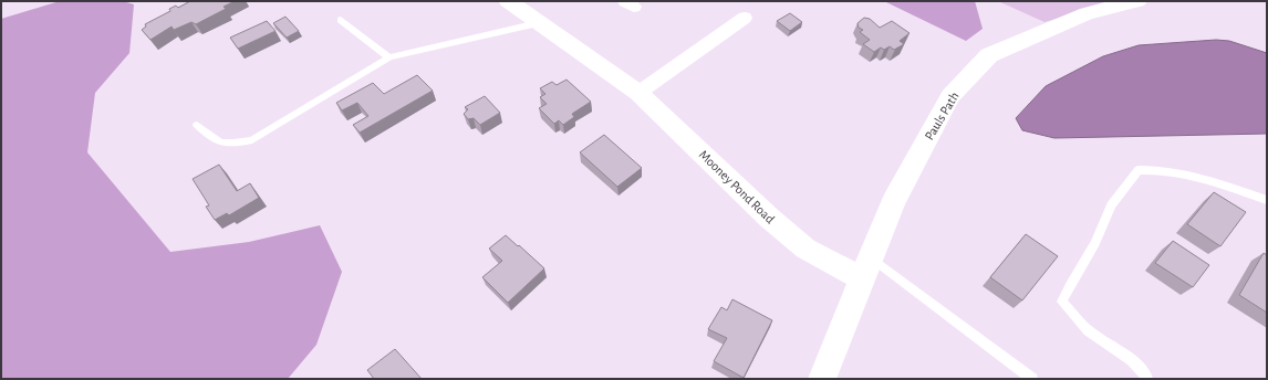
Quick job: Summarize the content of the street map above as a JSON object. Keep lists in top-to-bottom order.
{
  "streets": {
    "street": ["Pauls Path", "Mooney Pond Road"]
  },
  "crossings": [
    ["Pauls Path", "Mooney Pond Road"]
  ]
}
